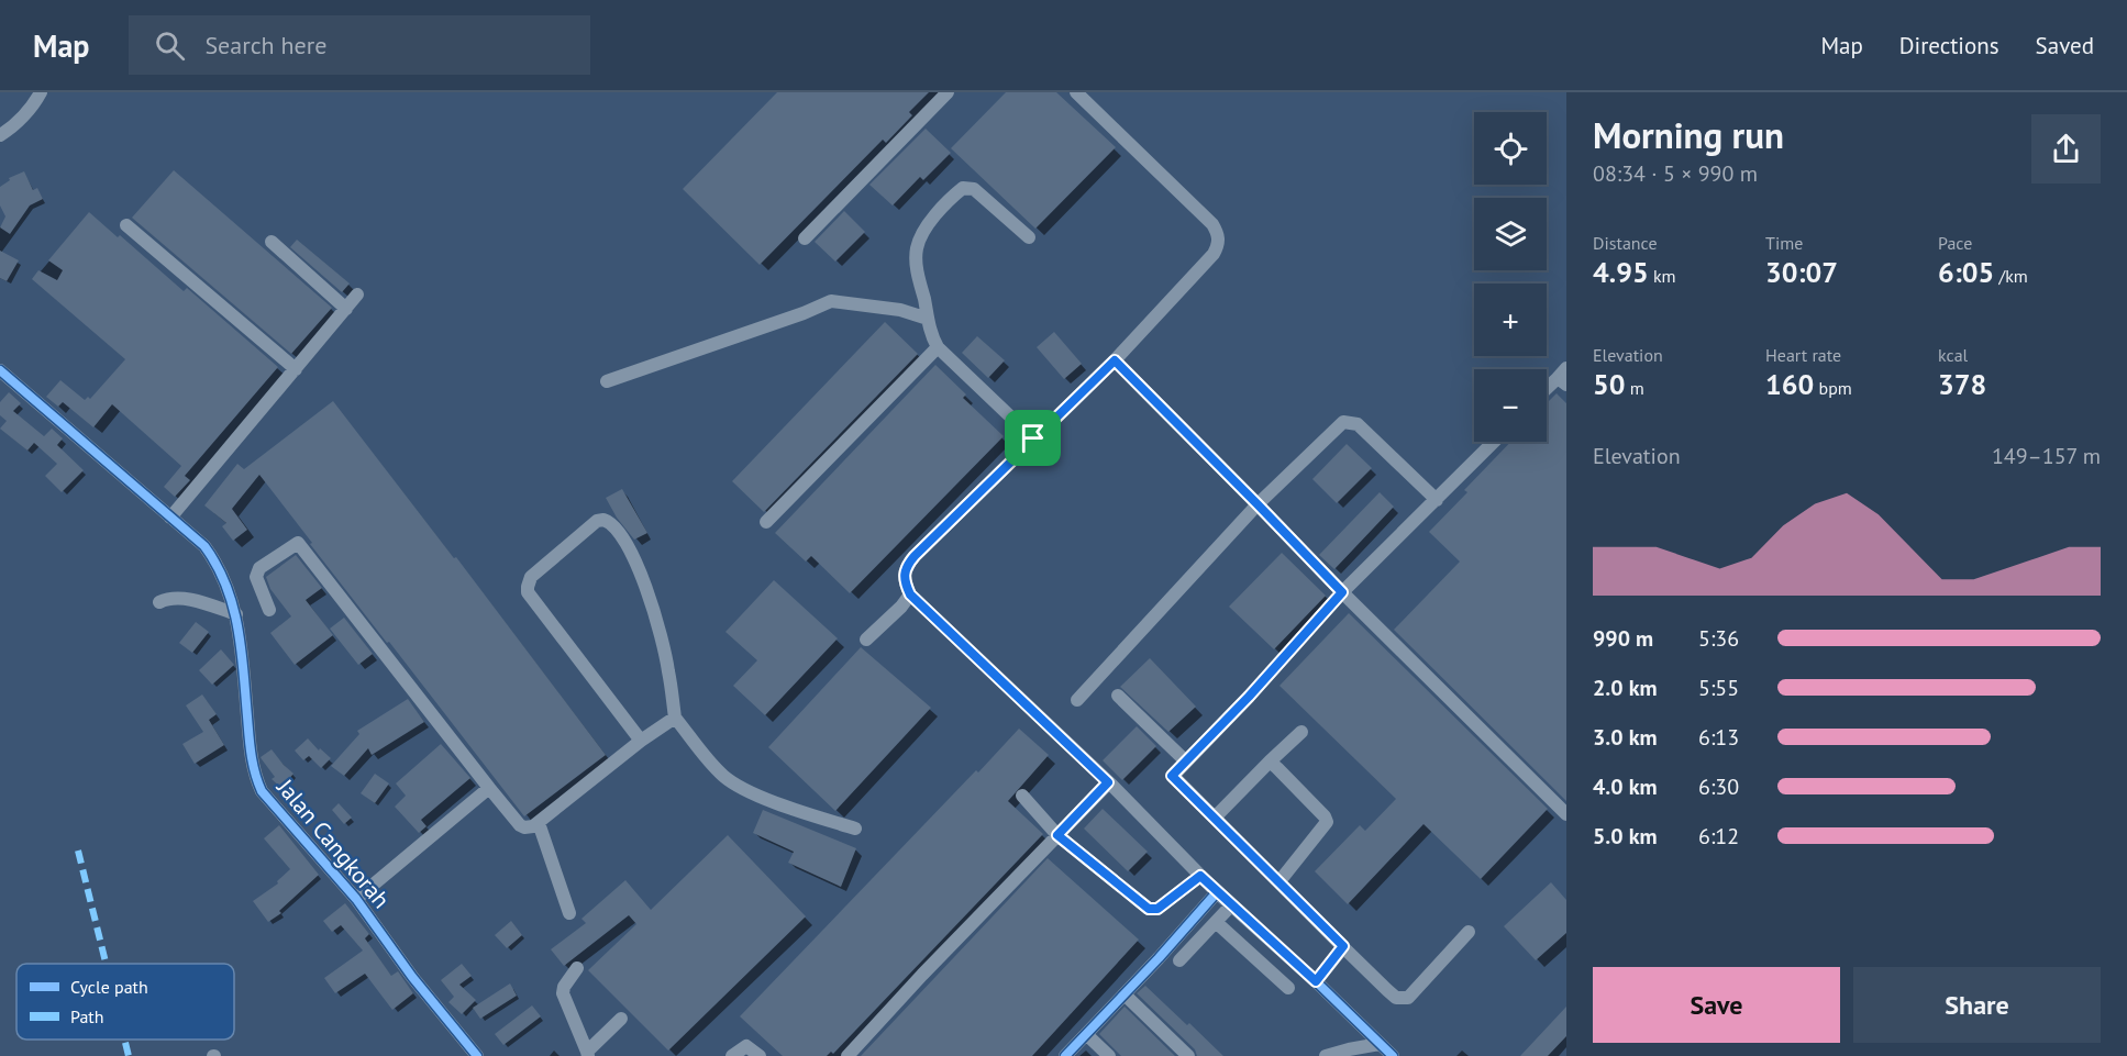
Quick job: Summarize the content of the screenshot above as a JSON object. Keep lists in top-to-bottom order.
{
  "streets": {
    "street": ["Jalan Cangkorah"]
  },
  "legend": ["Cycle path", "Path"],
  "page": {
    "header": "Map",
    "search": "Search here",
    "nav": ["Map", "Directions", "Saved"],
    "heading": ["Morning run", "08:34 · 5 × 990 m"],
    "map_buttons": ["+", "−"],
    "stats": [
      ["Distance", "4.95 km"],
      ["Time", "30:07"],
      ["Pace", "6:05 /km"],
      ["Elevation", "50 m"],
      ["Heart rate", "160 bpm"],
      ["kcal", "378"]
    ],
    "chart": ["Elevation", "149–157 m"],
    "list": [
      {
        "name": "990 m",
        "note": "5:36"
      },
      {
        "name": "2.0 km",
        "note": "5:55"
      },
      {
        "name": "3.0 km",
        "note": "6:13"
      },
      {
        "name": "4.0 km",
        "note": "6:30"
      },
      {
        "name": "5.0 km",
        "note": "6:12"
      }
    ],
    "buttons": ["Save", "Share"]
  }
}
